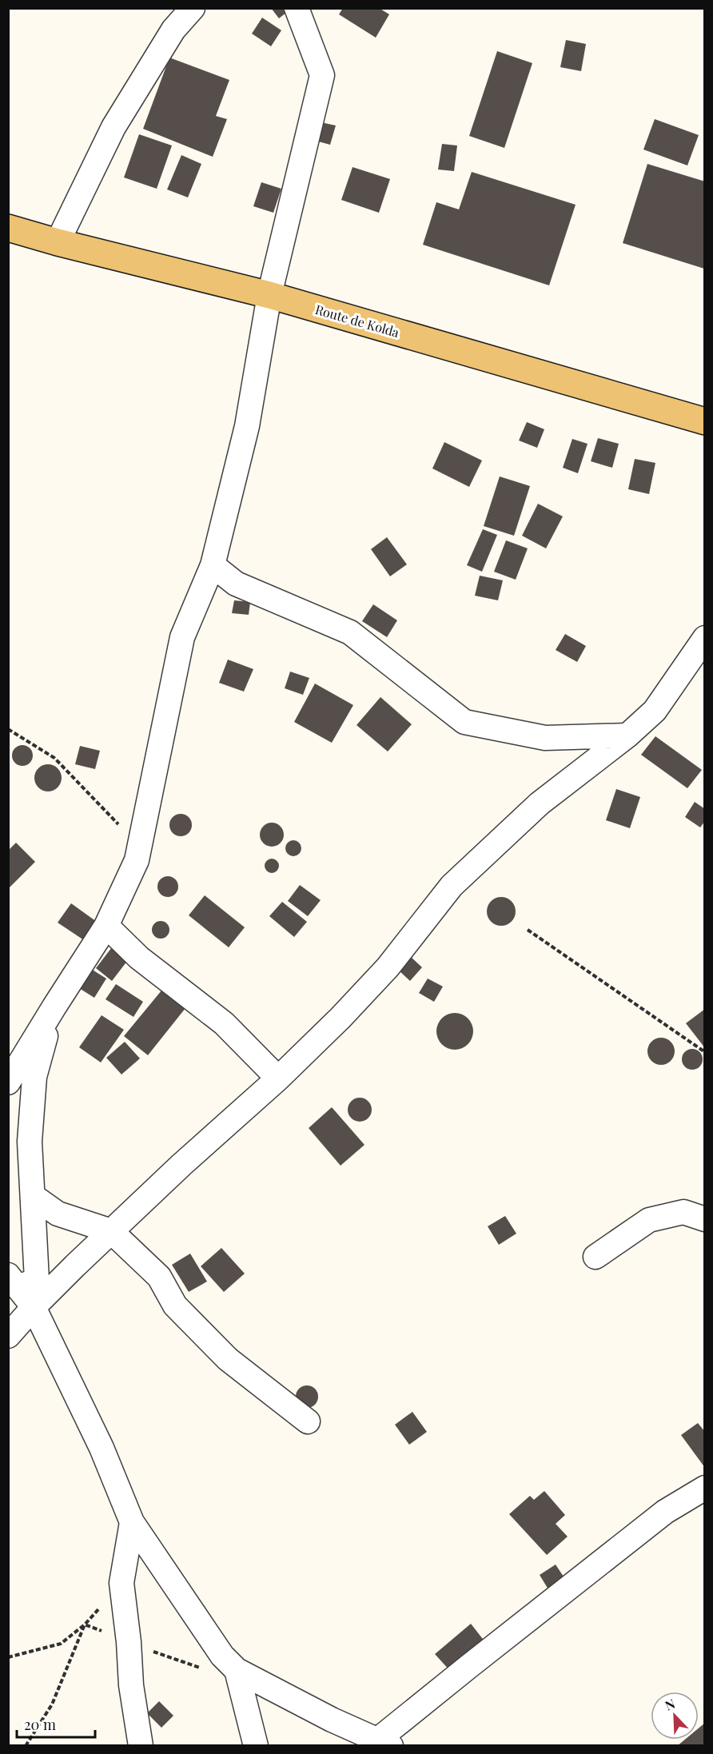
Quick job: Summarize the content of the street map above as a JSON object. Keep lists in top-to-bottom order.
{
  "streets": {
    "main road": ["Route de Kolda"]
  },
  "scale_bar": "20 m",
  "north": "top left"
}
